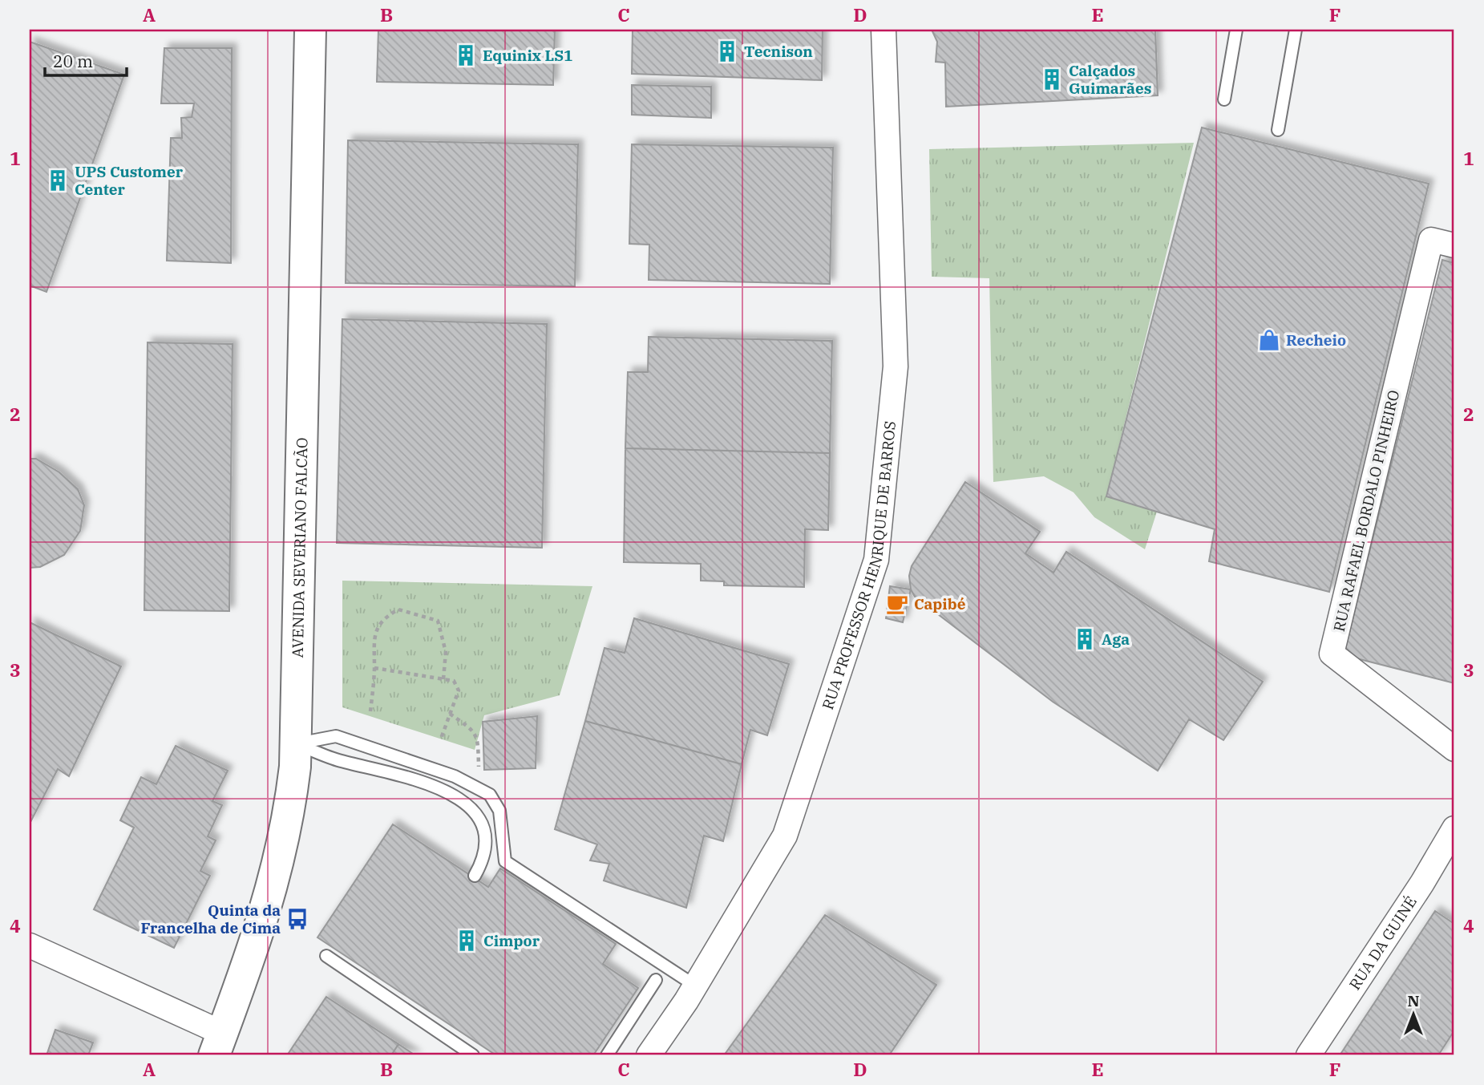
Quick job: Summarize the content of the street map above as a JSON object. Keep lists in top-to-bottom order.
{
  "streets": {
    "street": [
      "RUA RAFAEL BORDALO PINHEIRO",
      "AVENIDA SEVERIANO FALCÃO",
      "RUA PROFESSOR HENRIQUE DE BARROS",
      "RUA DA GUINÉ"
    ]
  },
  "places": {
    "building": [
      "Tecnison",
      "Equinix LS1",
      "Calçados Guimarães",
      "UPS Customer Center",
      "Aga",
      "Cimpor"
    ],
    "shop": ["Recheio"],
    "cafe": ["Capibé"],
    "bus stop": ["Quinta da Francelha de Cima"]
  },
  "scale_bar": "20 m",
  "north": "top",
  "grid": {
    "columns": [
      "A",
      "B",
      "C",
      "D",
      "E",
      "F"
    ],
    "rows": [
      "1",
      "2",
      "3",
      "4"
    ]
  }
}
